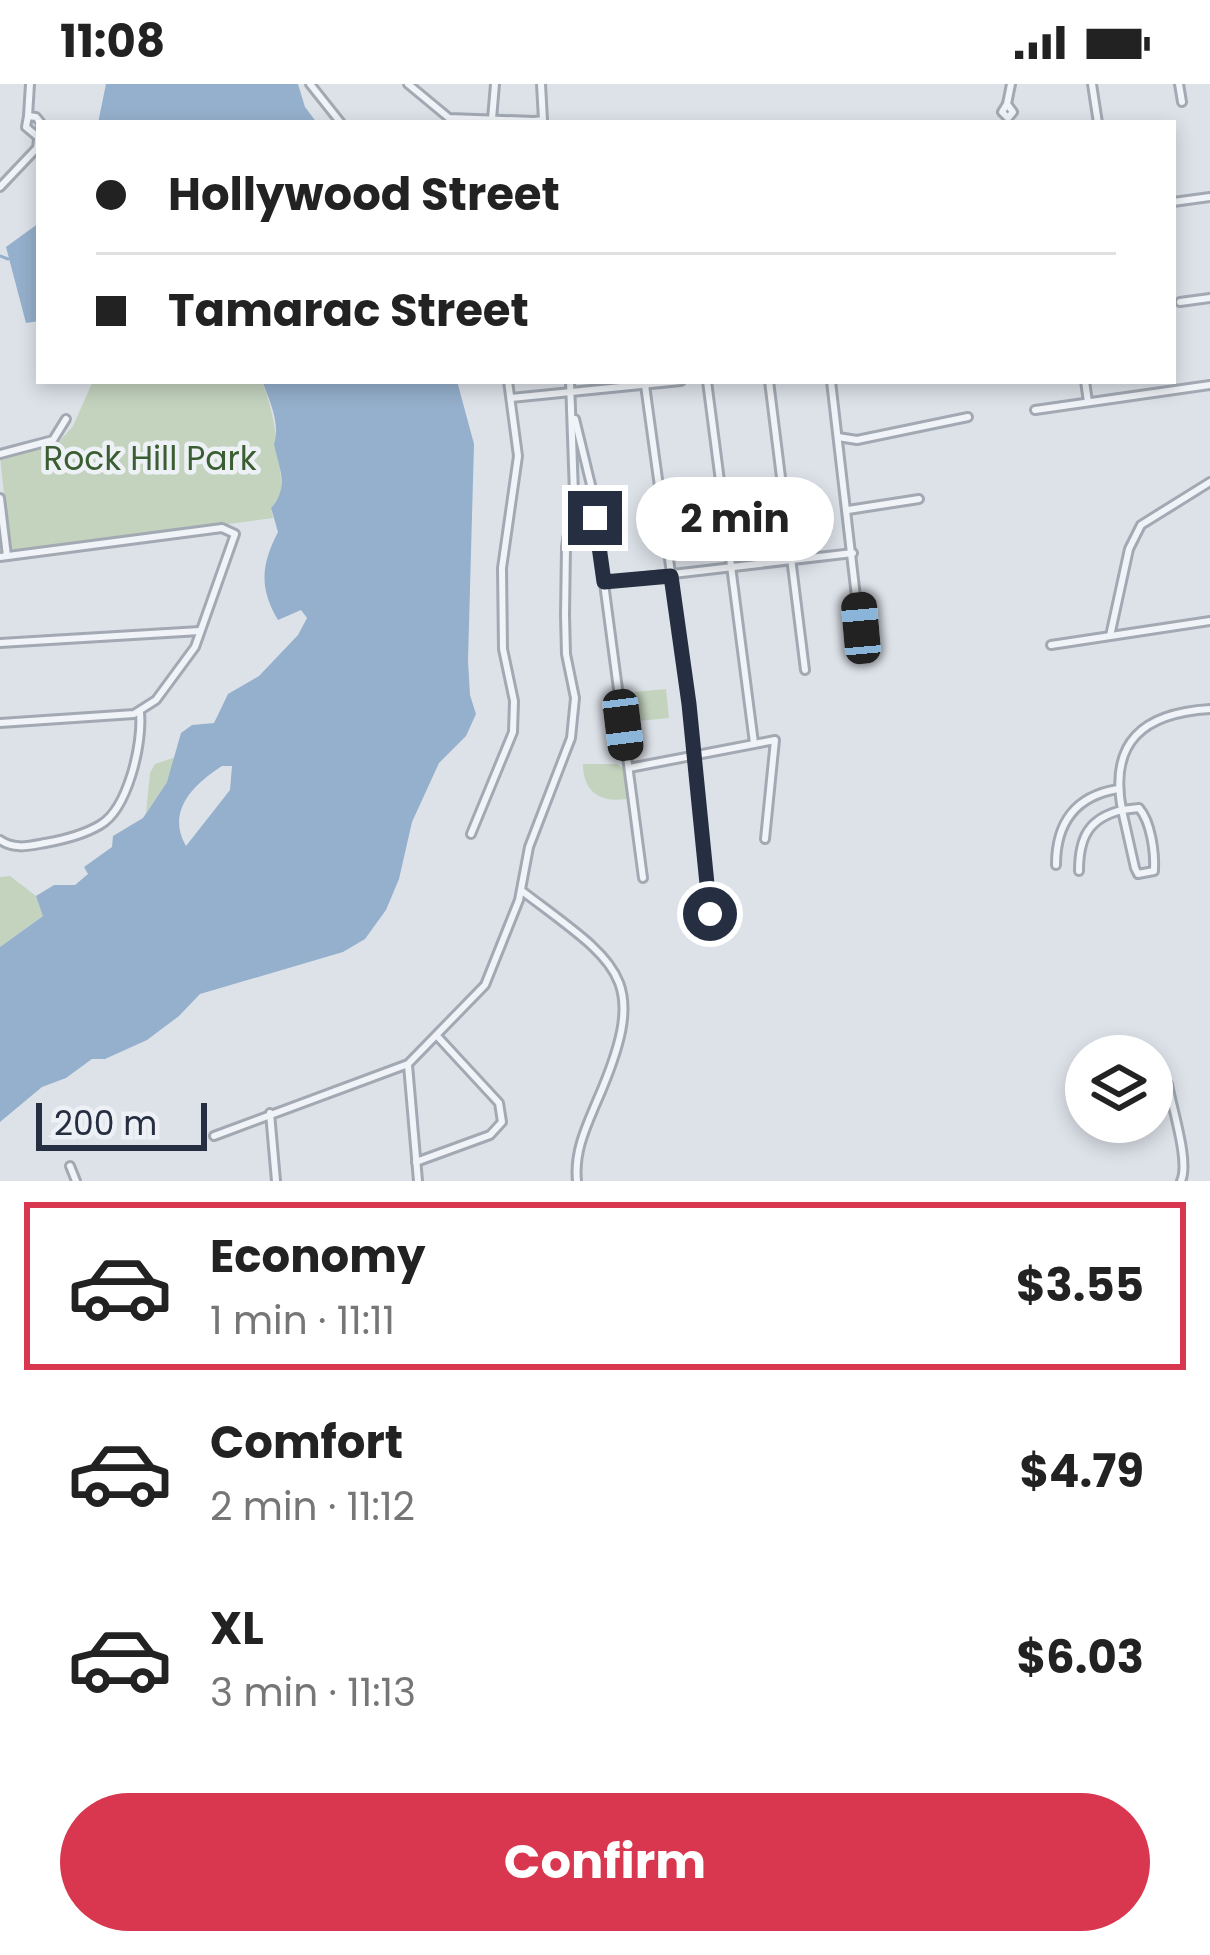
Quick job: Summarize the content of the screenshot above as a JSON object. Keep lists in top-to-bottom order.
{
  "parks": ["Rock Hill Park"],
  "scale_bar": "200 m",
  "page": {
    "status": "11:08",
    "banner": ["Hollywood Street", "Tamarac Street"],
    "bubble": "2 min",
    "scale": "200 m",
    "list": [
      {
        "name": "Economy",
        "note": "1 min · 11:11",
        "value": "$3.55"
      },
      {
        "name": "Comfort",
        "note": "2 min · 11:12",
        "value": "$4.79"
      },
      {
        "name": "XL",
        "note": "3 min · 11:13",
        "value": "$6.03"
      }
    ],
    "buttons": "Confirm"
  }
}
